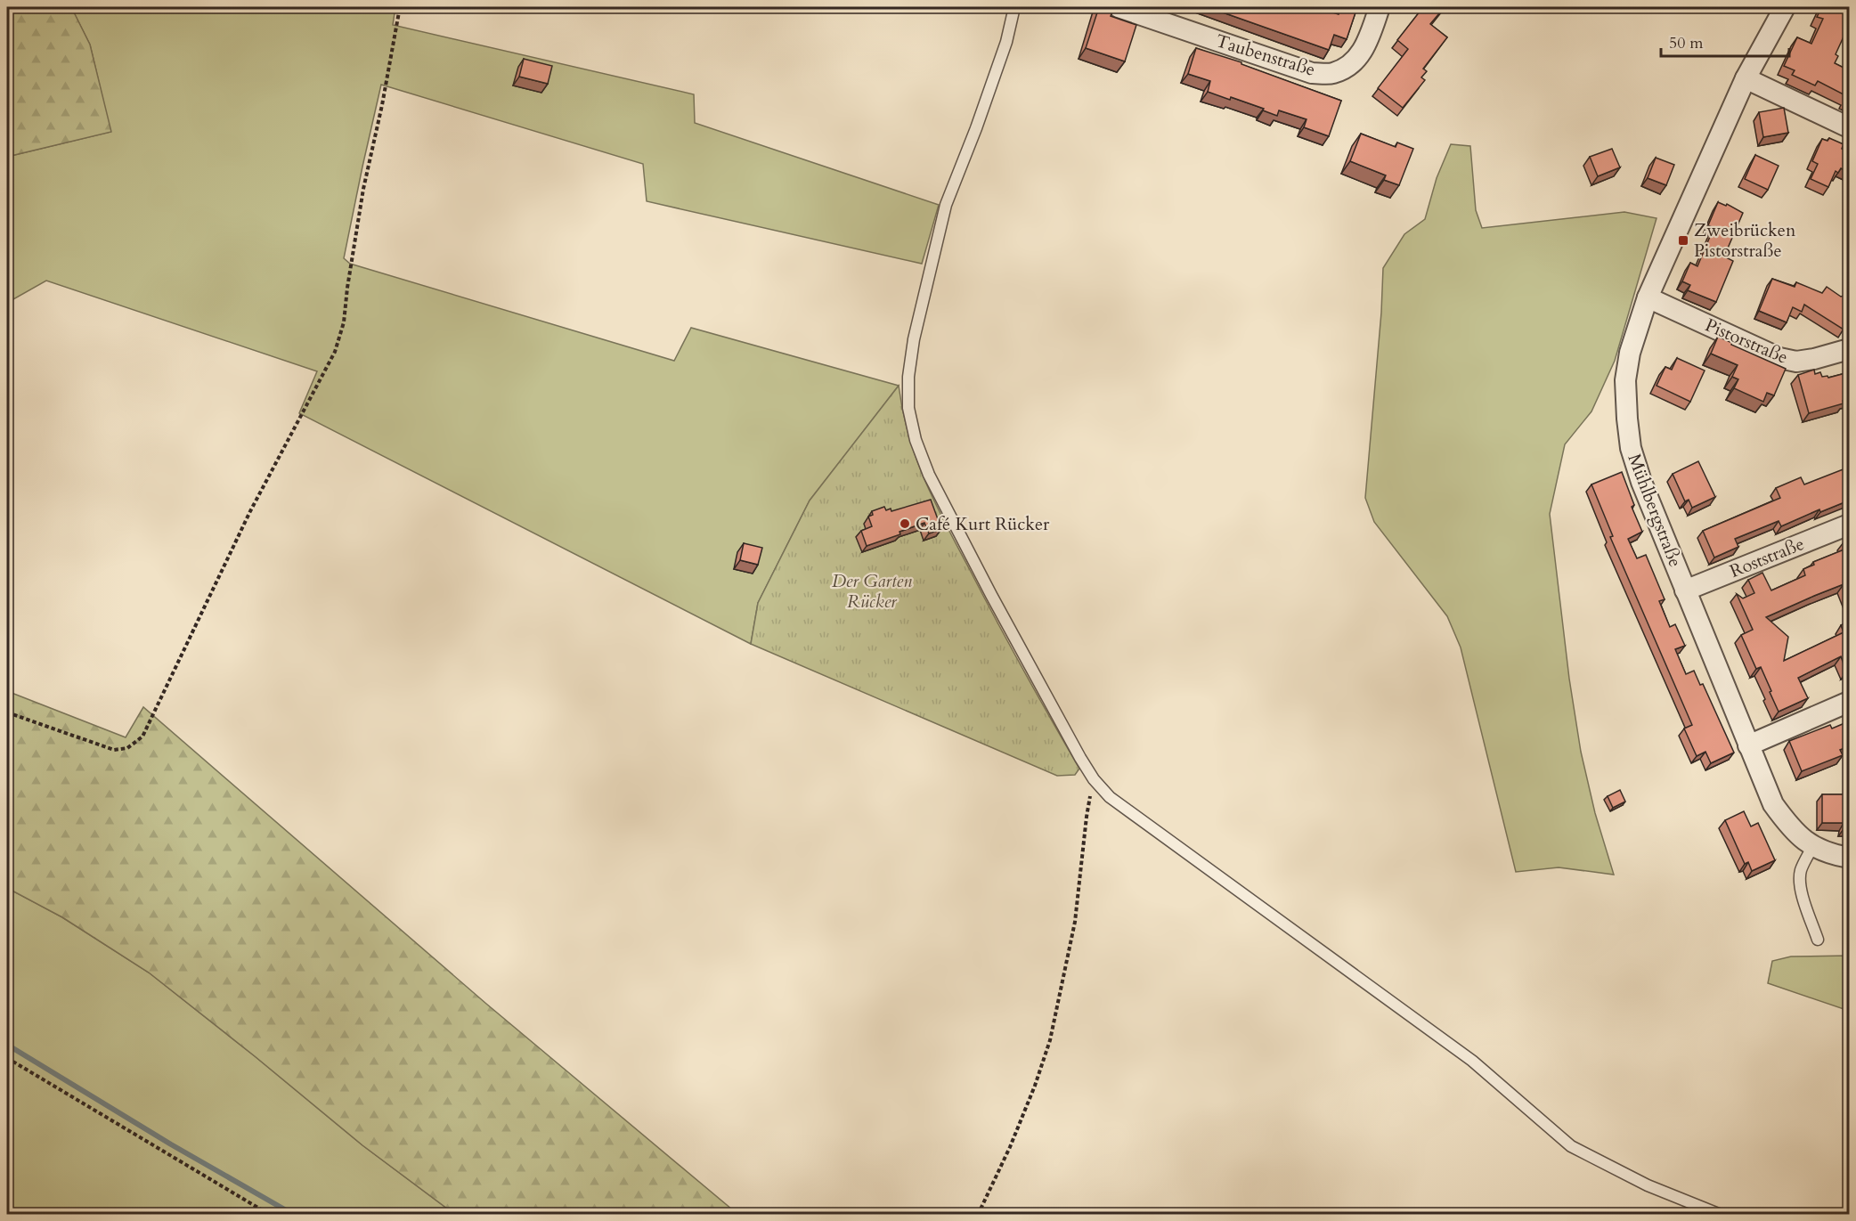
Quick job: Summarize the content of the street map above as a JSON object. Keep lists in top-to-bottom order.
{
  "streets": {
    "street": [
      "Taubenstraße",
      "Pistorstraße",
      "Mühlbergstraße",
      "Roststraße"
    ]
  },
  "crossings": [
    ["Pistorstraße", "Mühlbergstraße"],
    ["Mühlbergstraße", "Roststraße"]
  ],
  "parks": ["Der Garten Rücker"],
  "places": {
    "transit": ["Zweibrücken Pistorstraße"],
    "other": ["Café Kurt Rücker"]
  },
  "scale_bar": "50 m"
}
